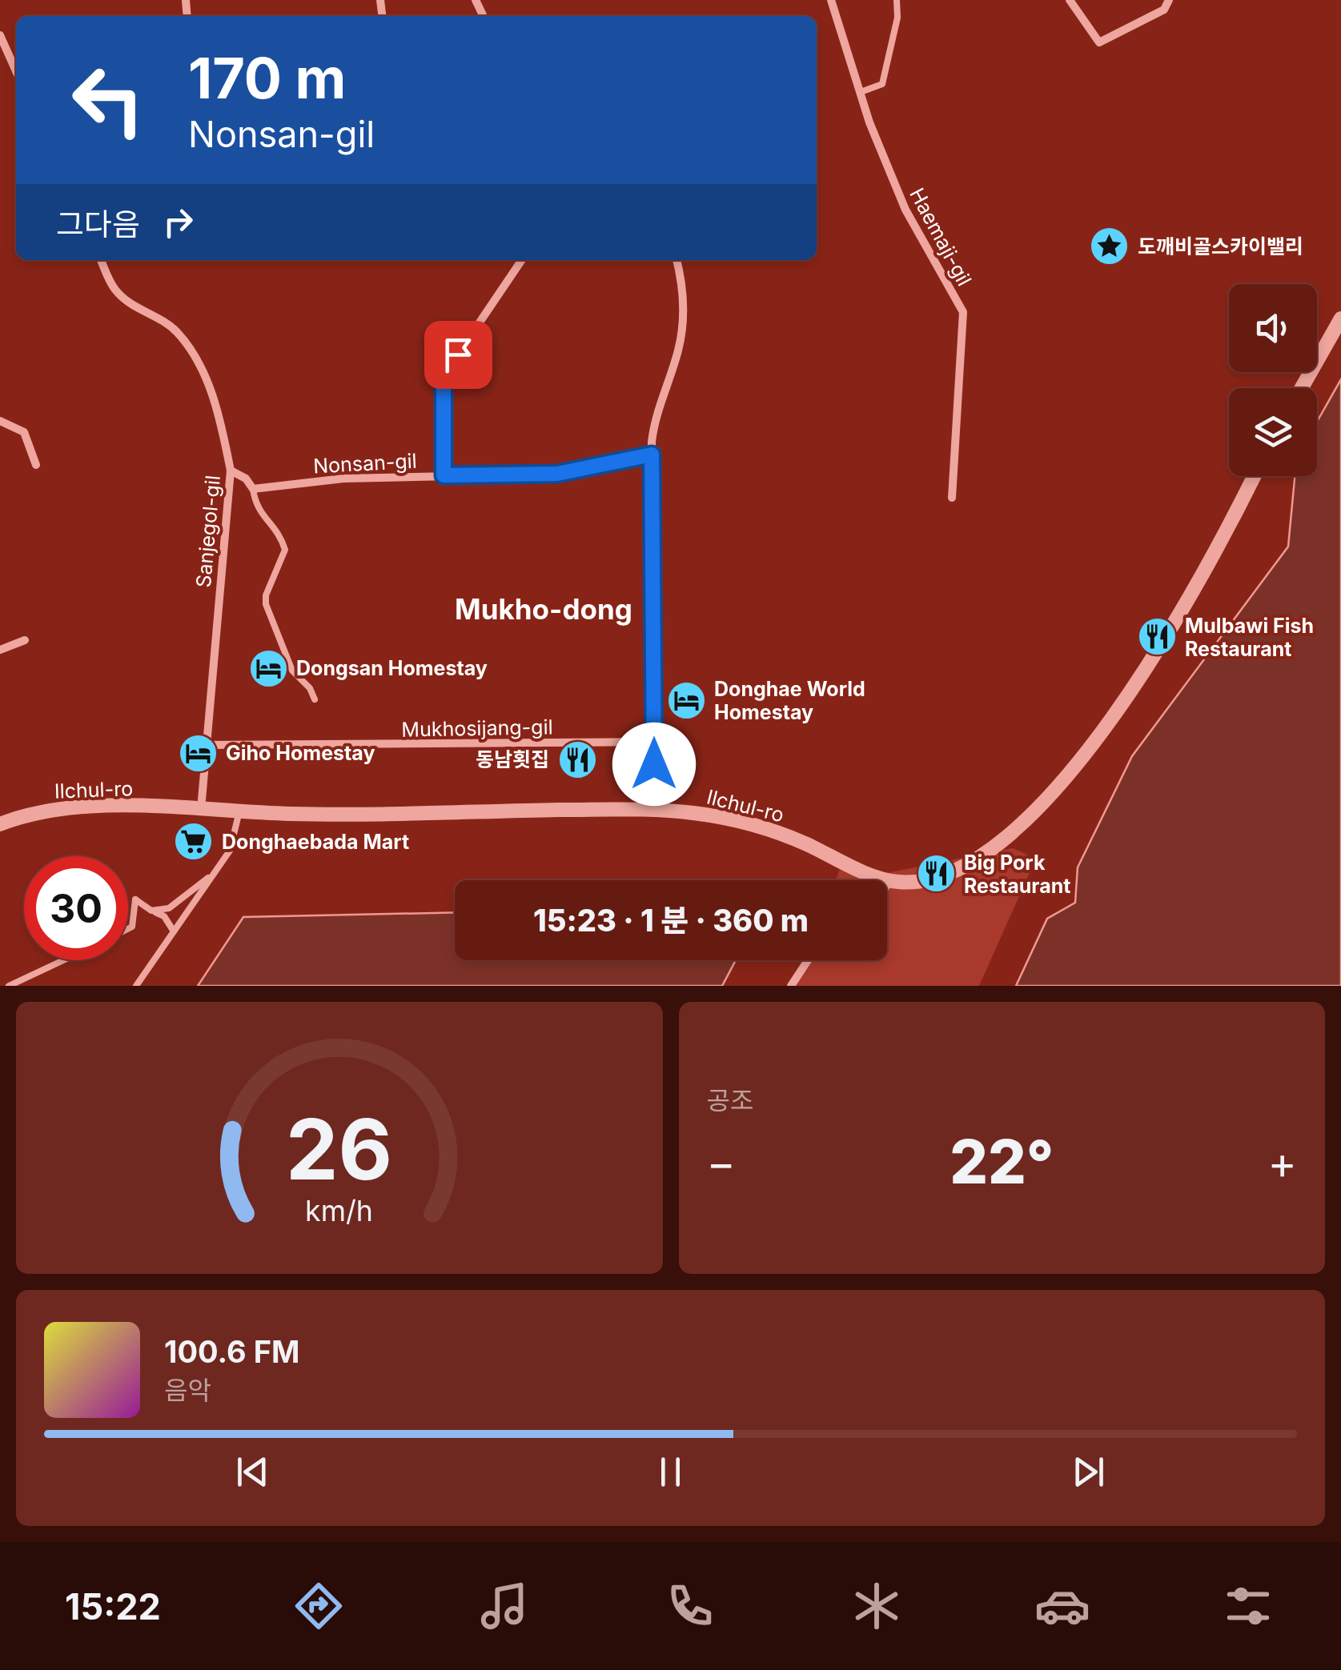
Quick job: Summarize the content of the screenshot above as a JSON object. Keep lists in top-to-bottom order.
{
  "streets": {
    "street": [
      "Haemaji-gil",
      "Nonsan-gil",
      "Sanjegol-gil",
      "Mukhosijang-gil",
      "Ilchul-ro"
    ]
  },
  "crossings": [
    ["Sanjegol-gil", "Mukhosijang-gil"],
    ["Sanjegol-gil", "Ilchul-ro"]
  ],
  "districts": ["Mukho-dong"],
  "places": {
    "place": ["도깨비골스카이밸리"],
    "restaurant": ["Mulbawi Fish Restaurant", "동남횟집", "Big Pork Restaurant"],
    "hotel": ["Dongsan Homestay", "Donghae World Homestay", "Giho Homestay"],
    "supermarket": ["Donghaebada Mart"]
  },
  "page": {
    "turn": ["170 m", "Nonsan-gil"],
    "then": "그다음",
    "limit": "30",
    "trip": "15:23 · 1 분 · 360 m",
    "tile": "공조",
    "heat": ["−", "22°", "+"],
    "song": ["100.6 FM", "음악"],
    "tabs": "15:22",
    "gauge": ["26", "km/h"]
  }
}
